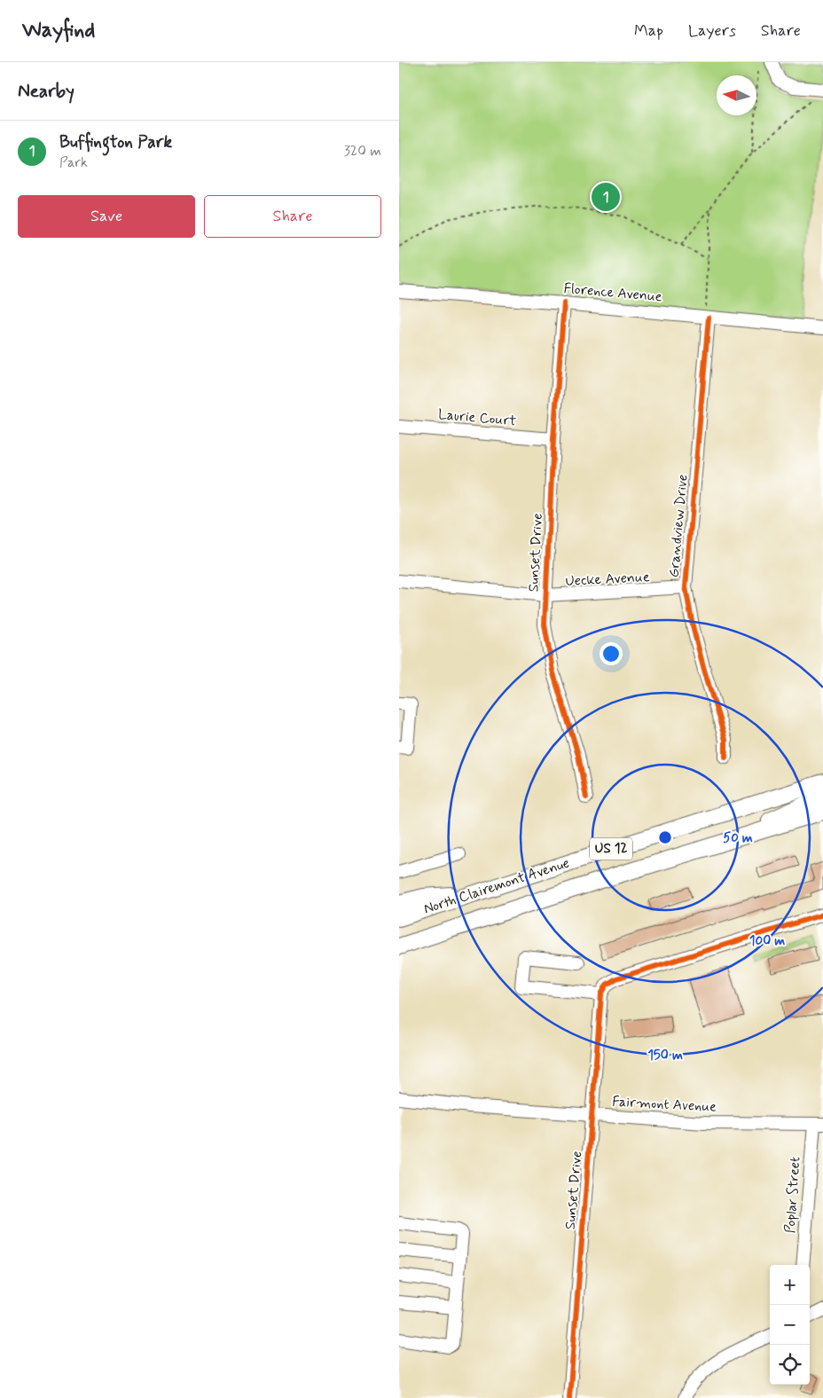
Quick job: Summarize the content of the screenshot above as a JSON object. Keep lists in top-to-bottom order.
{
  "streets": {
    "main road": ["US 12", "North Clairemont Avenue"],
    "street": [
      "Florence Avenue",
      "Laurie Court",
      "Grandview Drive",
      "Sunset Drive",
      "Uecke Avenue",
      "Fairmont Avenue",
      "Poplar Street"
    ]
  },
  "crossings": [
    ["Florence Avenue", "Grandview Drive"],
    ["Florence Avenue", "Sunset Drive"],
    ["Laurie Court", "Sunset Drive"],
    ["Grandview Drive", "Uecke Avenue"],
    ["Sunset Drive", "Uecke Avenue"],
    ["Sunset Drive", "Fairmont Avenue"],
    ["Fairmont Avenue", "Poplar Street"]
  ],
  "north": "left",
  "page": {
    "header": "Wayfind",
    "nav": ["Map", "Layers", "Share"],
    "heading": "Nearby",
    "list": [
      {
        "mark": "1",
        "name": "Buffington Park",
        "note": "Park",
        "value": "320 m"
      }
    ],
    "pins": "1",
    "buttons": ["Save", "Share"],
    "map_buttons": ["+", "−"]
  },
  "rings": ["50 m", "100 m", "150 m"]
}
